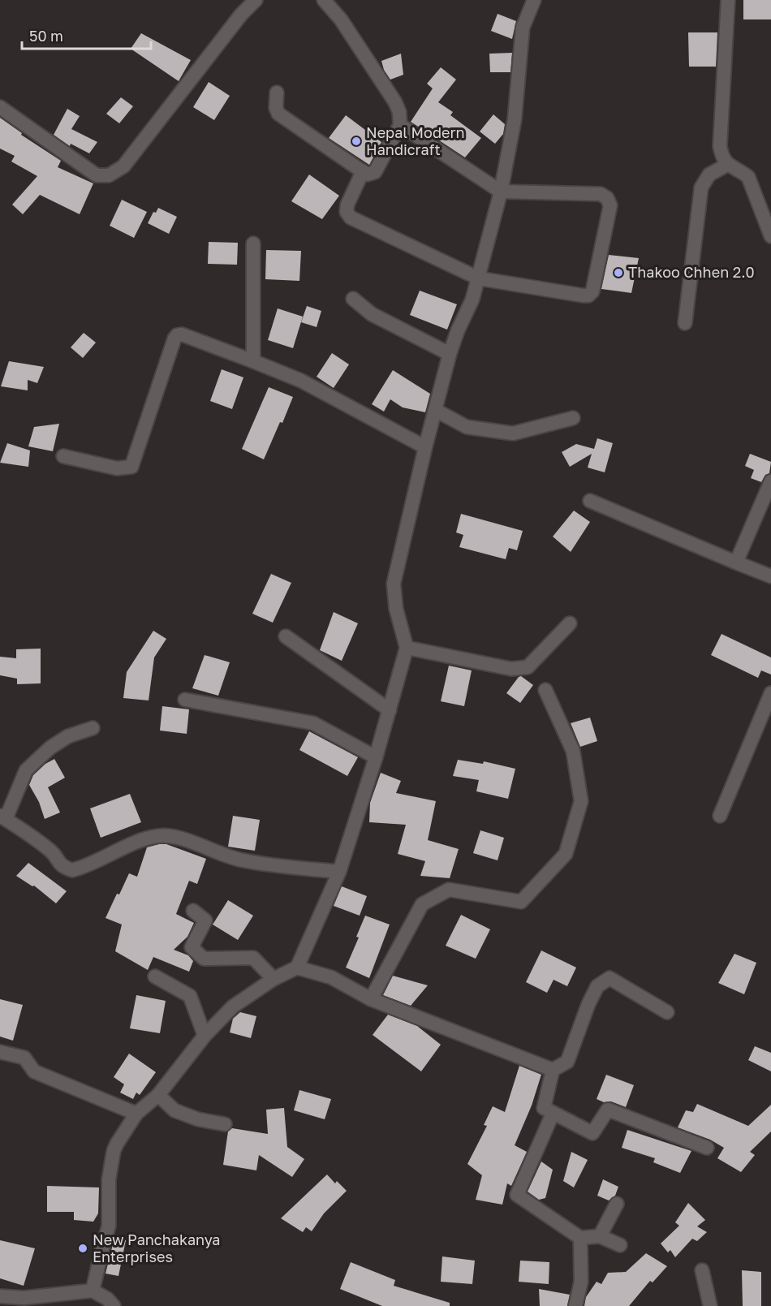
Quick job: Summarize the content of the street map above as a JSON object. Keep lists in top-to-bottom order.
{
  "places": ["Nepal Modern Handicraft", "Thakoo Chhen 2.0", "New Panchakanya Enterprises"],
  "scale_bar": "50 m"
}
